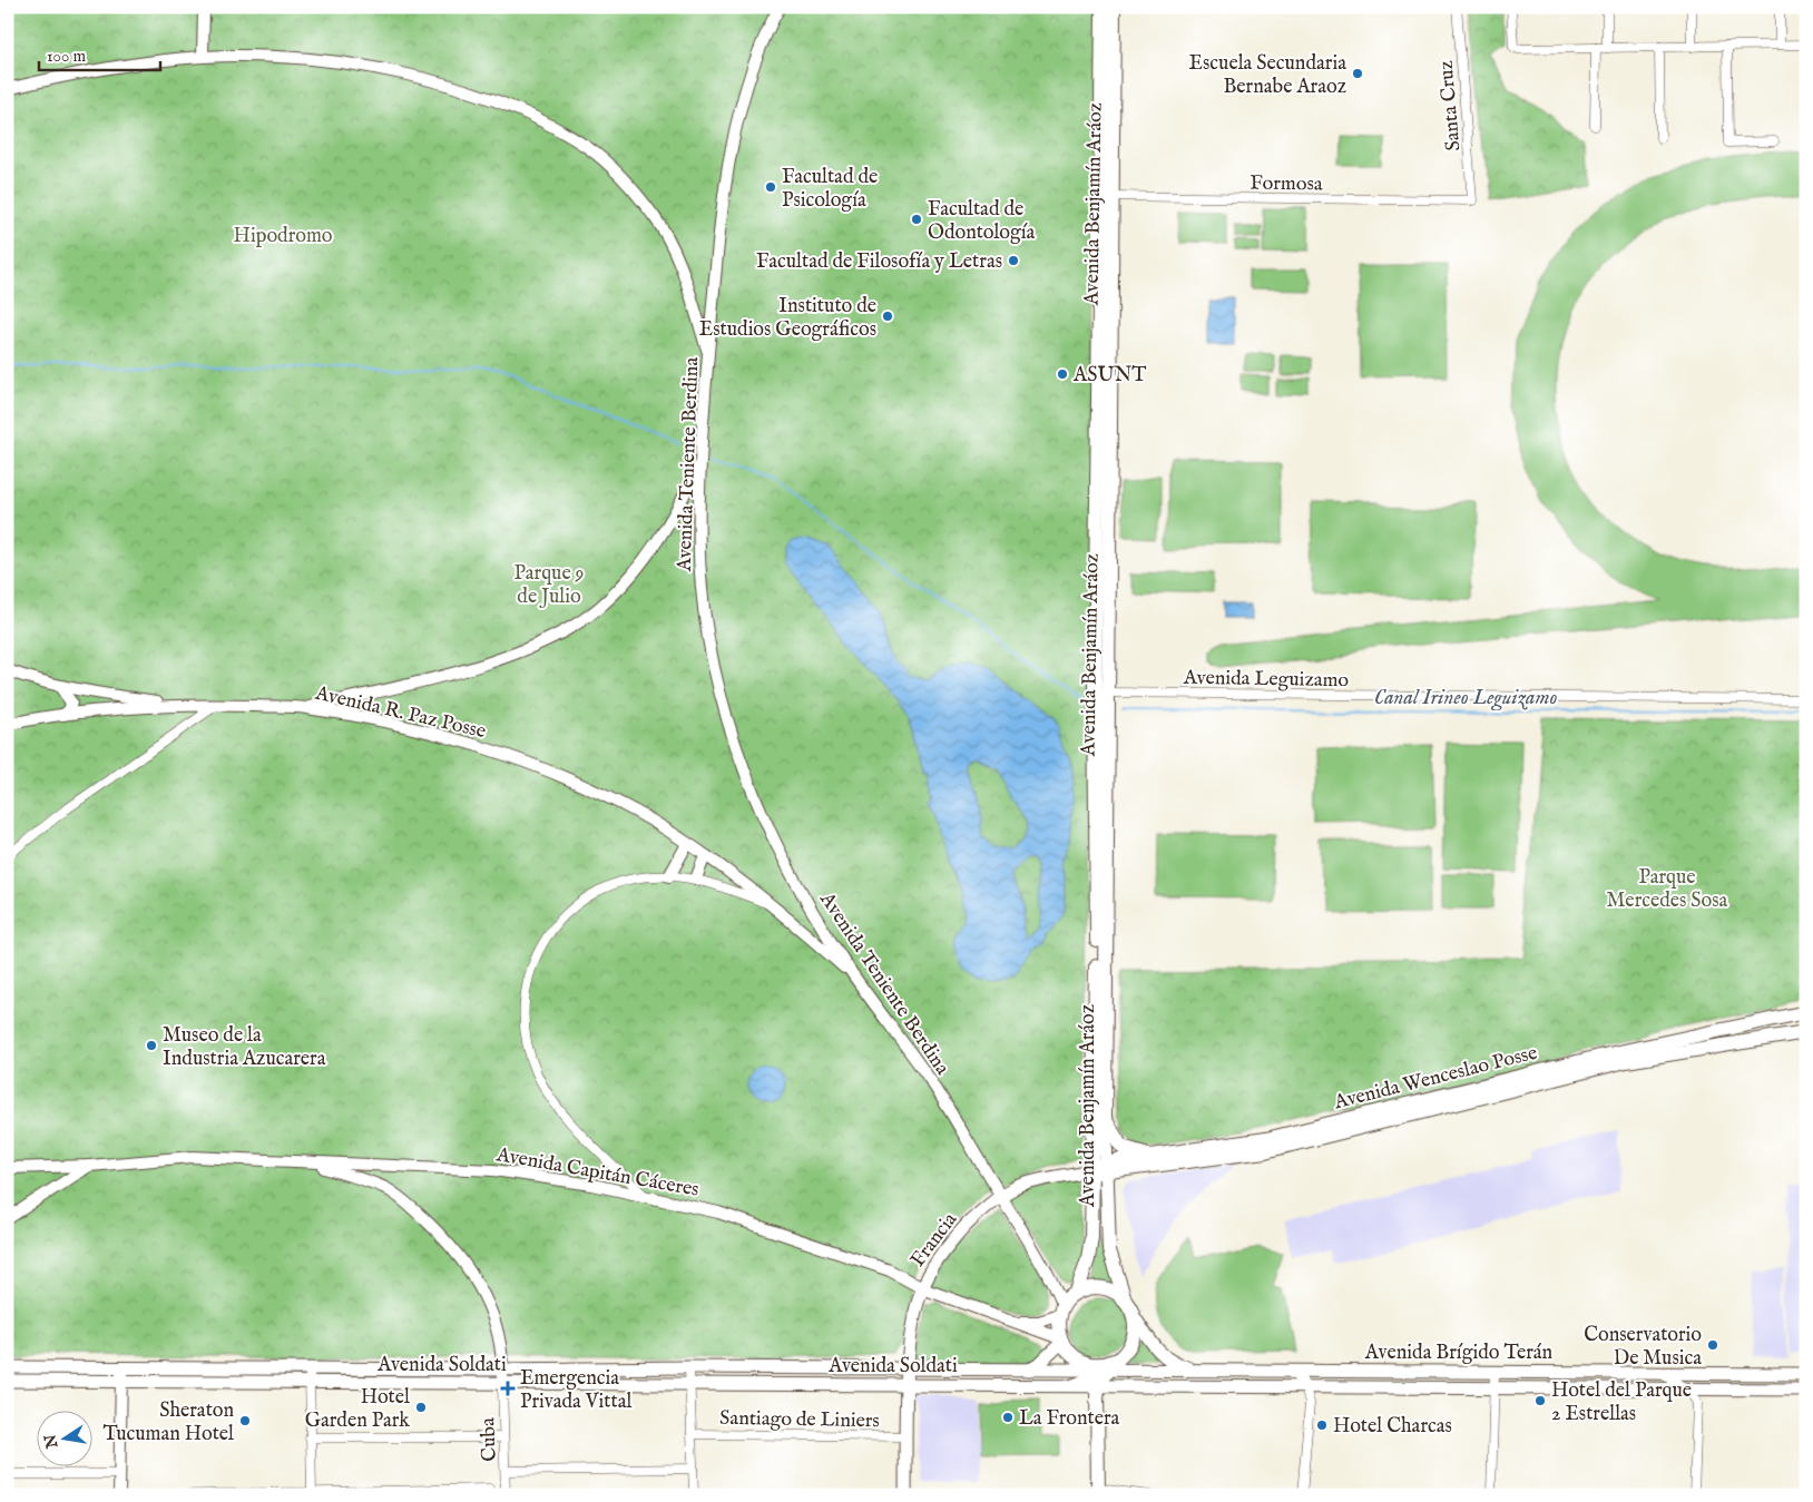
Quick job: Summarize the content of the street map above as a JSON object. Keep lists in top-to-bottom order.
{
  "streets": {
    "main road": [
      "Avenida Benjamín Aráoz",
      "Avenida Wenceslao Posse",
      "Francia",
      "Avenida Brígido Terán",
      "Avenida Soldati"
    ],
    "street": [
      "Santa Cruz",
      "Formosa",
      "Avenida Teniente Berdina",
      "Avenida Leguizamo",
      "Avenida R. Paz Posse",
      "Avenida Capitán Cáceres",
      "Santiago de Liniers",
      "Cuba"
    ]
  },
  "crossings": [
    ["Santa Cruz", "Formosa"],
    ["Formosa", "Avenida Benjamín Aráoz"],
    ["Avenida Benjamín Aráoz", "Avenida Teniente Berdina"],
    ["Avenida Benjamín Aráoz", "Avenida Leguizamo"],
    ["Avenida Benjamín Aráoz", "Avenida Wenceslao Posse"],
    ["Avenida Benjamín Aráoz", "Avenida Capitán Cáceres"],
    ["Avenida Benjamín Aráoz", "Avenida Brígido Terán"],
    ["Avenida Benjamín Aráoz", "Avenida Soldati"],
    ["Avenida Teniente Berdina", "Avenida R. Paz Posse"],
    ["Avenida Teniente Berdina", "Avenida Capitán Cáceres"],
    ["Avenida Teniente Berdina", "Francia"],
    ["Avenida Teniente Berdina", "Avenida Brígido Terán"],
    ["Avenida Teniente Berdina", "Avenida Soldati"],
    ["Avenida Wenceslao Posse", "Francia"],
    ["Avenida Capitán Cáceres", "Francia"],
    ["Avenida Capitán Cáceres", "Avenida Brígido Terán"],
    ["Avenida Capitán Cáceres", "Avenida Soldati"],
    ["Francia", "Avenida Soldati"],
    ["Francia", "Santiago de Liniers"],
    ["Avenida Brígido Terán", "Avenida Soldati"],
    ["Avenida Soldati", "Cuba"]
  ],
  "water": ["Canal Irineo Leguizamo"],
  "parks": ["Hipodromo", "Parque 9 de Julio", "Parque Mercedes Sosa"],
  "places": {
    "other": [
      "Escuela Secundaria Bernabe Araoz",
      "Facultad de Psicología",
      "Facultad de Odontología",
      "Facultad de Filosofía y Letras",
      "Instituto de Estudios Geográficos",
      "ASUNT",
      "Museo de la Industria Azucarera",
      "Conservatorio De Musica",
      "Hotel del Parque 2 Estrellas",
      "Hotel Garden Park",
      "La Frontera",
      "Sheraton Tucuman Hotel",
      "Hotel Charcas"
    ],
    "health": ["Emergencia Privada Vittal"]
  },
  "scale_bar": "100 m",
  "north": "left"
}
